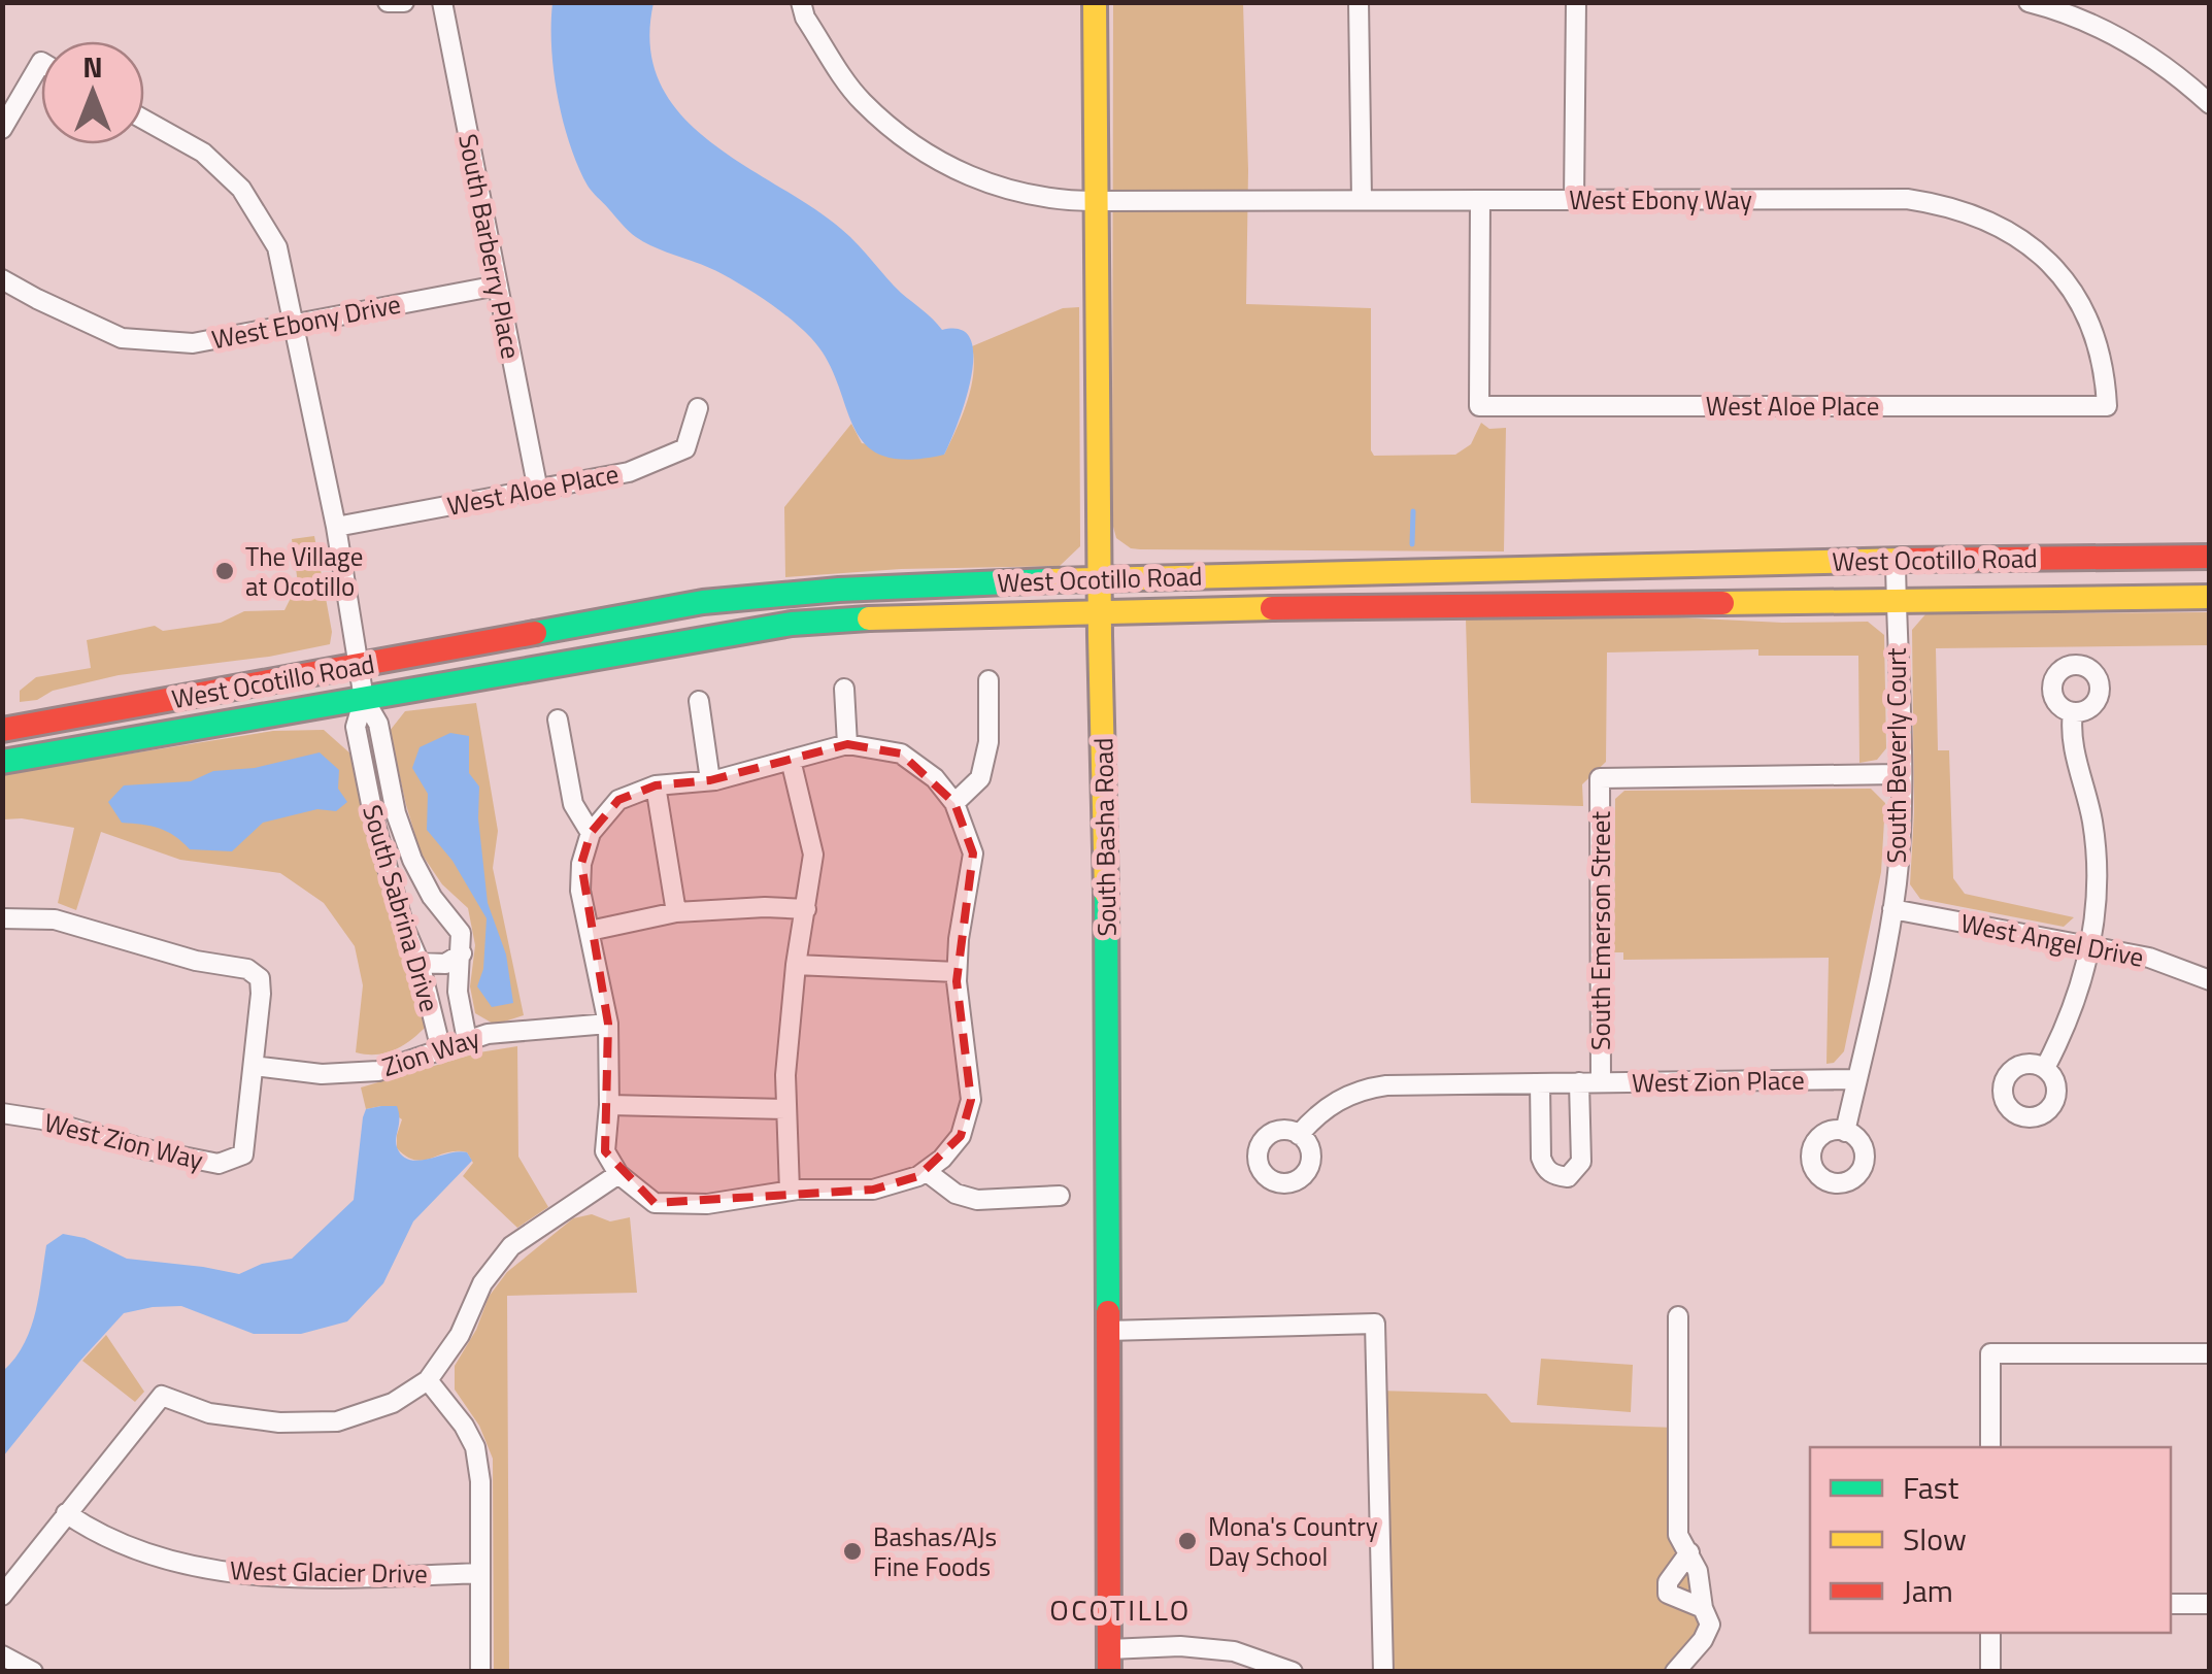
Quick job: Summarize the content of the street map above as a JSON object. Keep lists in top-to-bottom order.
{
  "streets": {
    "main road": ["West Ocotillo Road", "South Basha Road"],
    "street": [
      "West Ebony Way",
      "South Barberry Place",
      "West Ebony Drive",
      "West Aloe Place",
      "South Beverly Court",
      "South Sabrina Drive",
      "South Emerson Street",
      "West Angel Drive",
      "Zion Way",
      "West Zion Place",
      "West Zion Way",
      "West Glacier Drive"
    ]
  },
  "crossings": [
    ["West Ebony Way", "West Aloe Place"],
    ["West Ebony Way", "South Basha Road"],
    ["South Barberry Place", "West Ebony Drive"],
    ["South Barberry Place", "West Aloe Place"],
    ["West Ocotillo Road", "South Beverly Court"],
    ["West Ocotillo Road", "South Basha Road"],
    ["West Ocotillo Road", "South Sabrina Drive"],
    ["South Beverly Court", "South Emerson Street"],
    ["South Beverly Court", "West Angel Drive"],
    ["South Beverly Court", "West Zion Place"],
    ["South Sabrina Drive", "Zion Way"],
    ["South Emerson Street", "West Zion Place"],
    ["Zion Way", "West Zion Way"]
  ],
  "districts": ["OCOTILLO"],
  "places": ["The Village at Ocotillo", "Mona's Country Day School", "Bashas/AJs Fine Foods"],
  "legend": ["Fast", "Slow", "Jam"],
  "north": "top"
}
